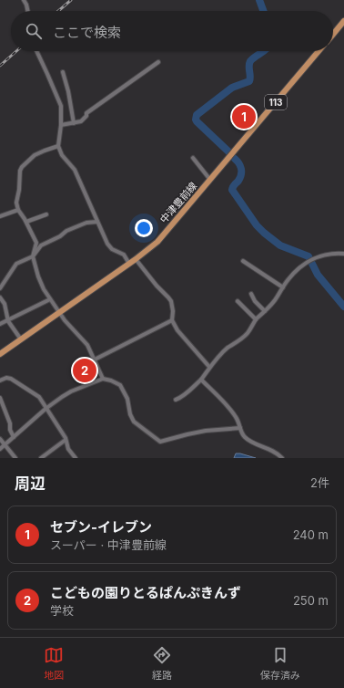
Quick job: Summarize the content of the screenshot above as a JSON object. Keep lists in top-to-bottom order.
{
  "streets": {
    "main road": ["113", "中津豊前線"]
  },
  "page": {
    "search": "ここで検索",
    "pins": ["1", "2"],
    "heading": ["周辺", "2件"],
    "list": [
      {
        "mark": "1",
        "name": "セブン-イレブン",
        "note": "スーパー · 中津豊前線",
        "value": "240 m"
      },
      {
        "mark": "2",
        "name": "こどもの園りとるぱんぷきんず",
        "note": "学校",
        "value": "250 m"
      }
    ],
    "nav": ["地図", "経路", "保存済み"]
  }
}
